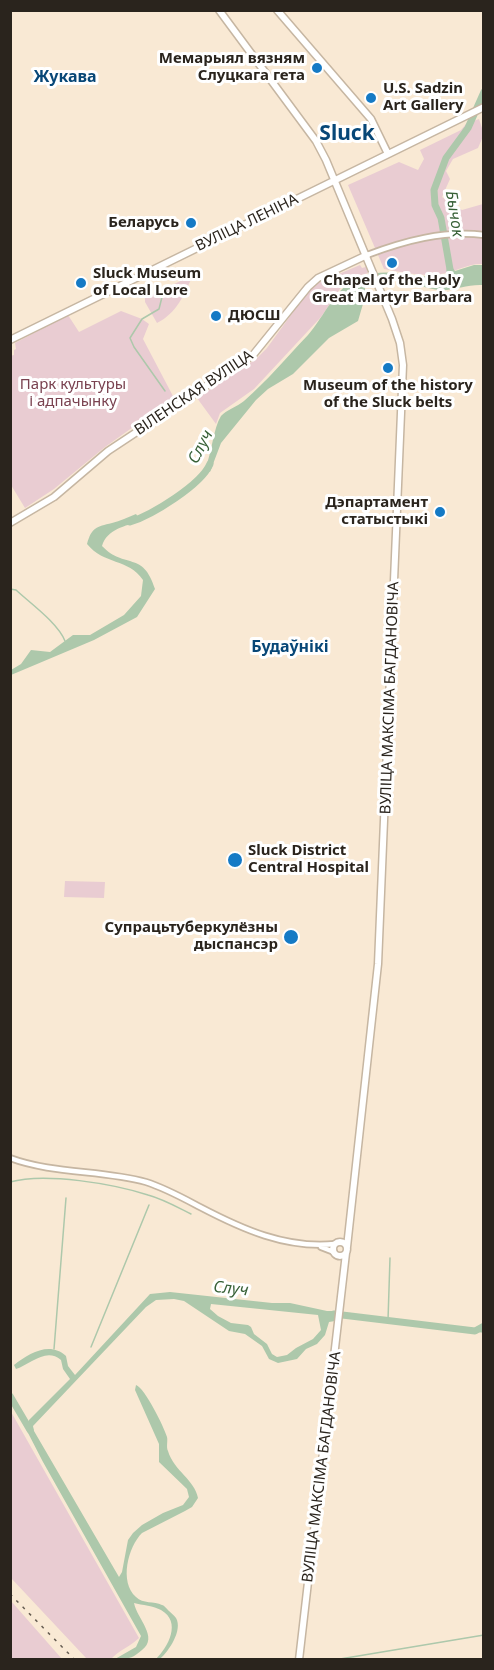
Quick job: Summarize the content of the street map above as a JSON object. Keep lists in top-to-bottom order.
{
  "streets": {
    "main road": ["ВУЛІЦА ЛЕНІНА", "ВІЛЕНСКАЯ ВУЛІЦА", "ВУЛІЦА МАКСІМА БАГДАНОВІЧА"]
  },
  "crossings": [
    ["ВУЛІЦА ЛЕНІНА", "ВУЛІЦА МАКСІМА БАГДАНОВІЧА"],
    ["ВІЛЕНСКАЯ ВУЛІЦА", "ВУЛІЦА МАКСІМА БАГДАНОВІЧА"]
  ],
  "districts": ["Жукава", "Sluck", "Будаўнікі"],
  "water": ["Бычок", "Случ"],
  "parks": ["Парк культуры і адпачынку"],
  "places": [
    "Мемарыял вязням Слуцкага гета",
    "U.S. Sadzin Art Gallery",
    "Беларусь",
    "Chapel of the Holy Great Martyr Barbara",
    "Sluck Museum of Local Lore",
    "ДЮСШ",
    "Museum of the history of the Sluck belts",
    "Дэпартамент статыстыкі",
    "Sluck District Central Hospital",
    "Супрацьтуберкулёзны дыспансэр"
  ]
}
